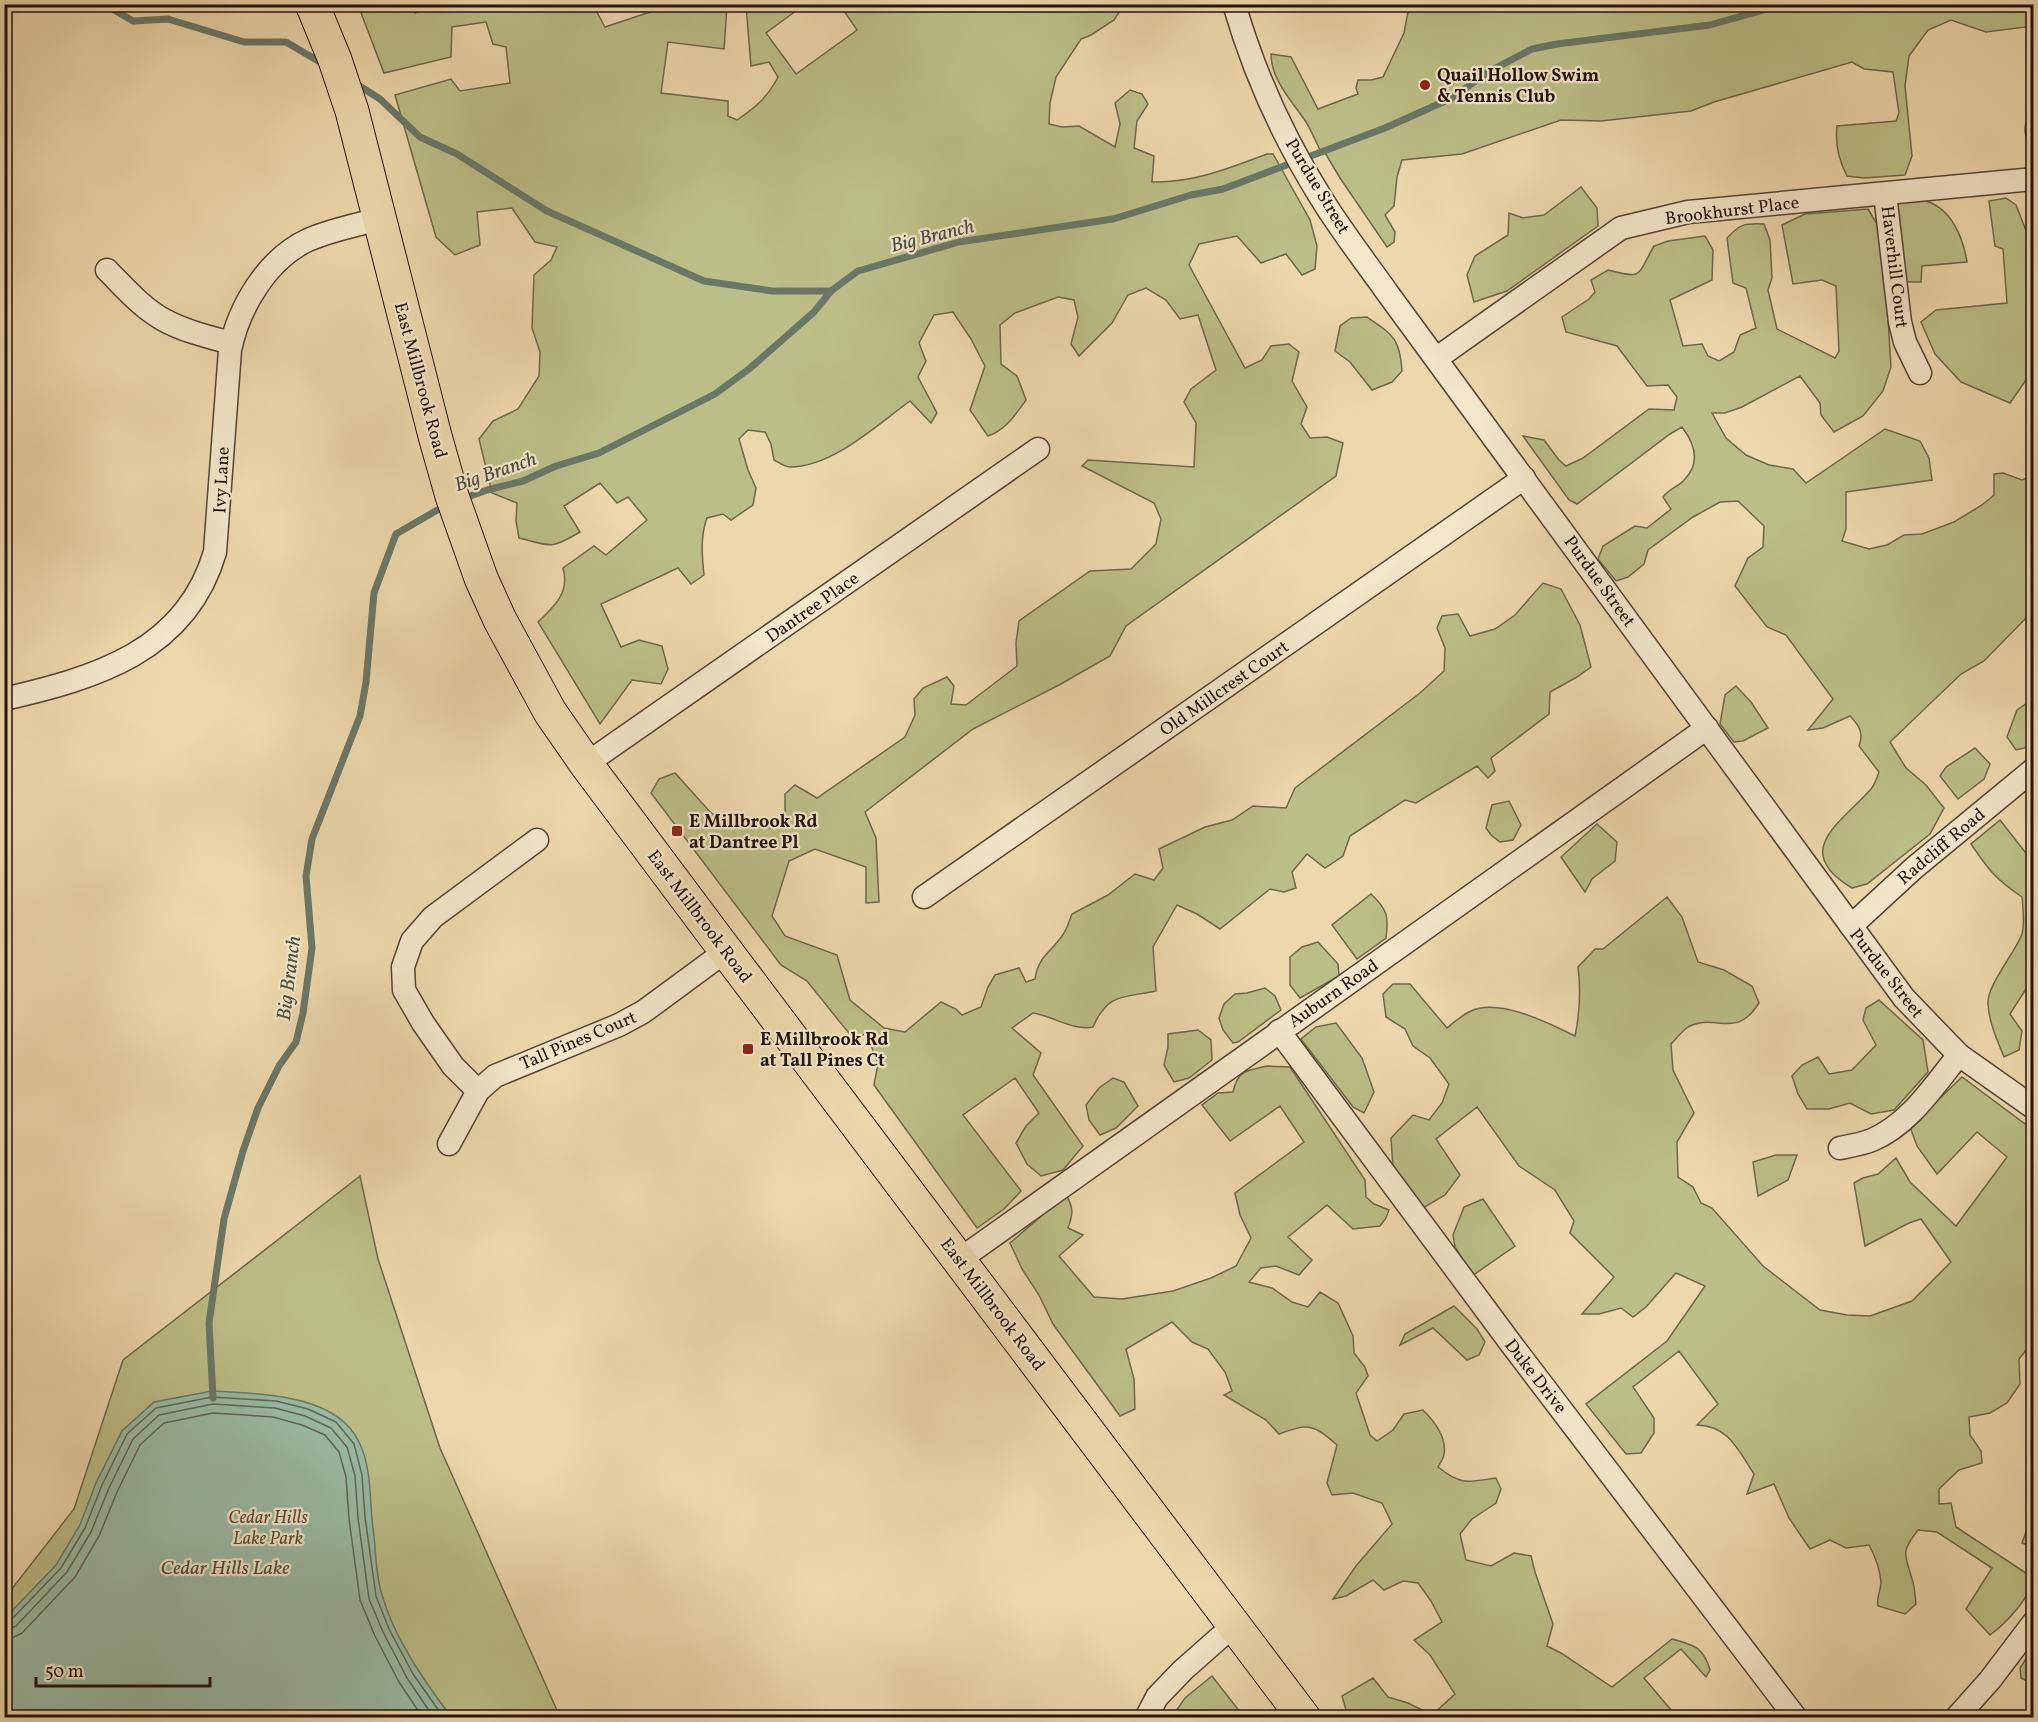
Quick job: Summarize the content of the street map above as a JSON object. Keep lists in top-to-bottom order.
{
  "streets": {
    "main road": ["East Millbrook Road"],
    "street": [
      "Purdue Street",
      "Brookhurst Place",
      "Haverhill Court",
      "Ivy Lane",
      "Dantree Place",
      "Old Millcrest Court",
      "Radcliff Road",
      "Auburn Road",
      "Tall Pines Court",
      "Duke Drive"
    ]
  },
  "crossings": [
    ["Purdue Street", "Brookhurst Place"],
    ["Purdue Street", "Old Millcrest Court"],
    ["Purdue Street", "Radcliff Road"],
    ["Purdue Street", "Auburn Road"],
    ["Brookhurst Place", "Haverhill Court"],
    ["East Millbrook Road", "Ivy Lane"],
    ["East Millbrook Road", "Dantree Place"],
    ["East Millbrook Road", "Auburn Road"],
    ["East Millbrook Road", "Tall Pines Court"],
    ["Auburn Road", "Duke Drive"]
  ],
  "water": ["Big Branch", "Cedar Hills Lake"],
  "parks": ["Cedar Hills Lake Park"],
  "places": {
    "other": ["Quail Hollow Swim & Tennis Club"],
    "transit": ["E Millbrook Rd at Dantree Pl", "E Millbrook Rd at Tall Pines Ct"]
  },
  "scale_bar": "50 m"
}
